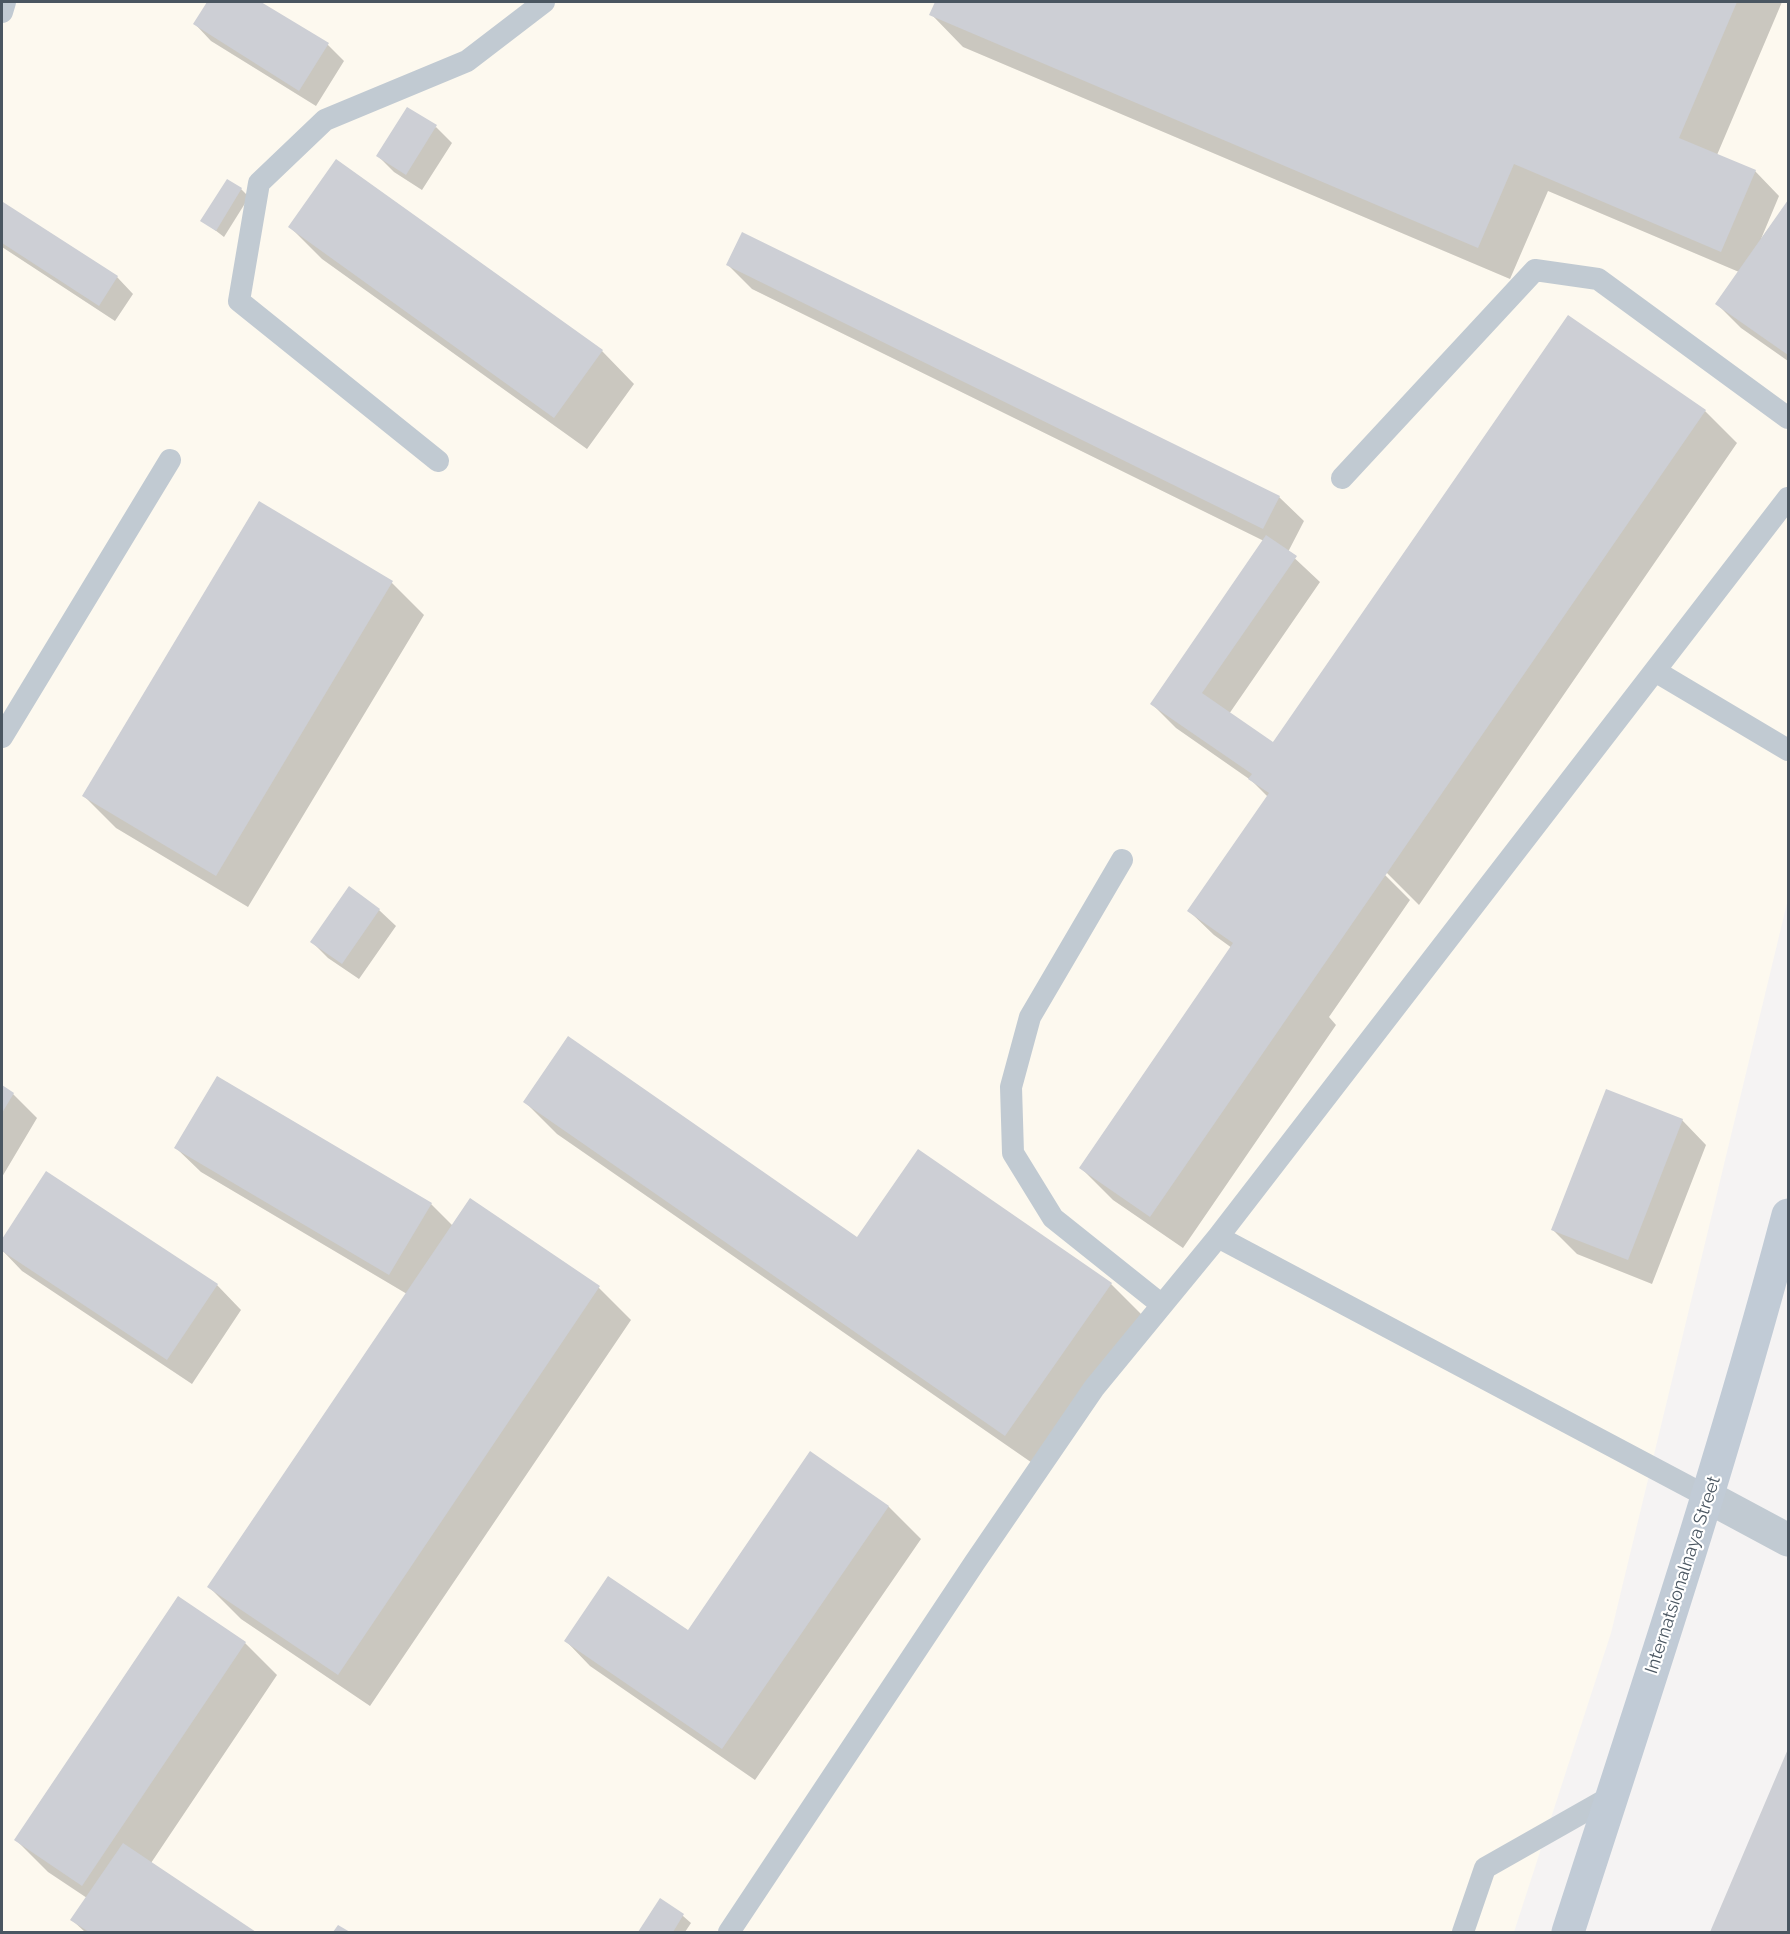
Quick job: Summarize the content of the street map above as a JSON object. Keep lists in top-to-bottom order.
{
  "streets": {
    "street": ["Internatsionalnaya Street"]
  }
}
